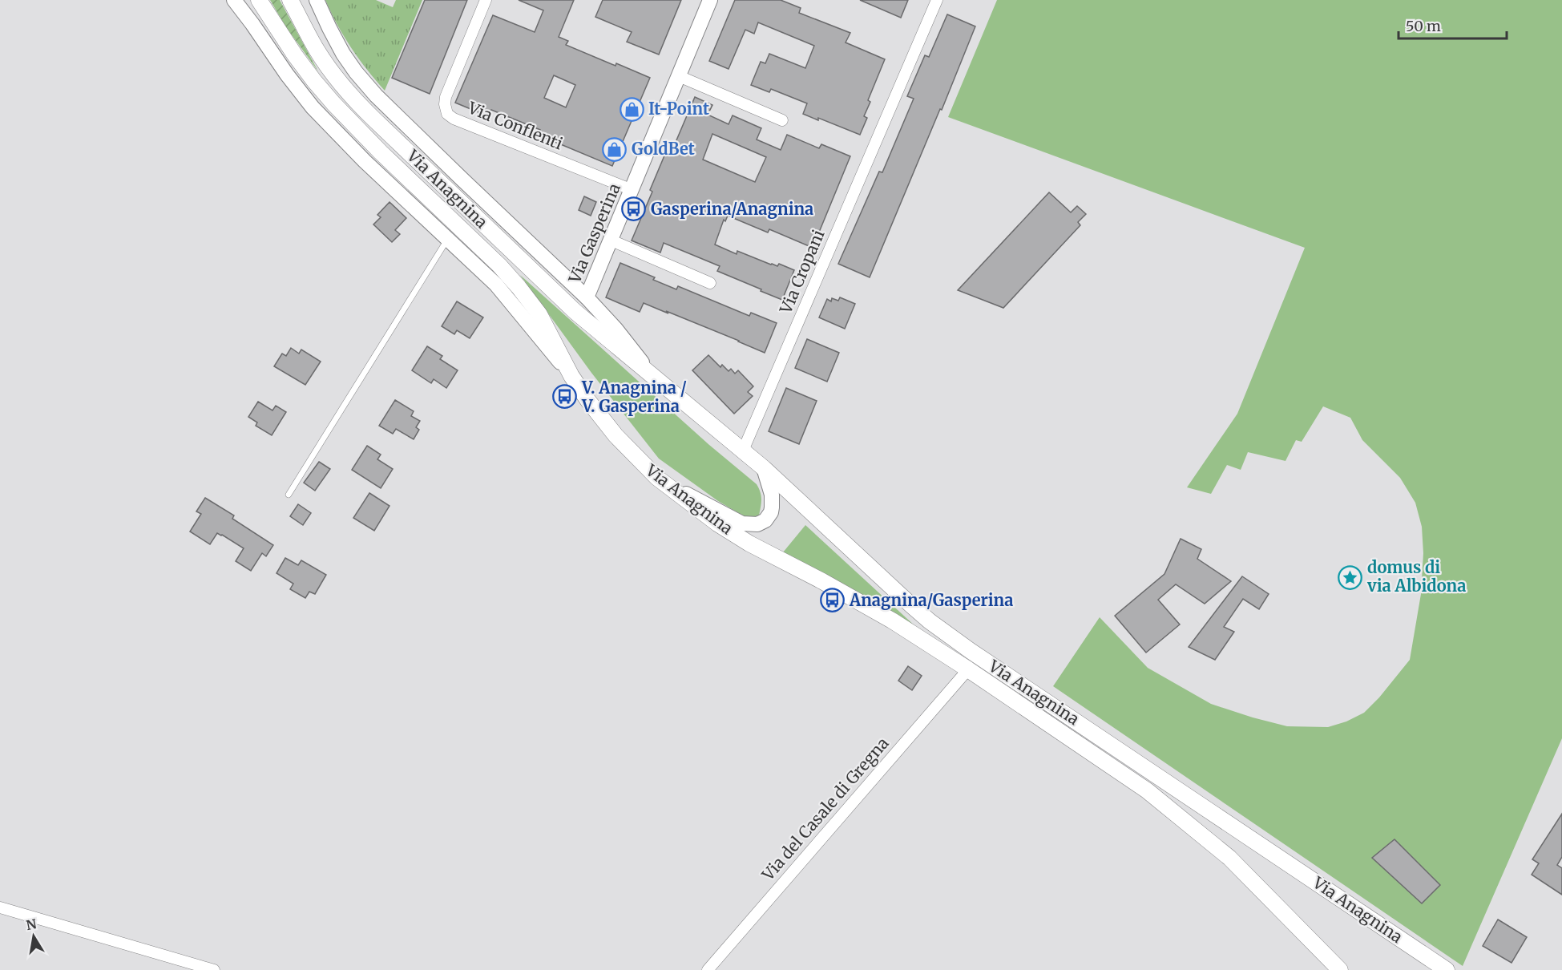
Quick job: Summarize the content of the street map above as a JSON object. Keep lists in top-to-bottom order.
{
  "streets": {
    "main road": ["Via Anagnina"],
    "street": [
      "Via Conflenti",
      "Via Gasperina",
      "Via Cropani",
      "Via del Casale di Gregna"
    ]
  },
  "crossings": [
    ["Via Conflenti", "Via Gasperina"],
    ["Via Anagnina", "Via Gasperina"],
    ["Via Anagnina", "Via Cropani"],
    ["Via Anagnina", "Via del Casale di Gregna"]
  ],
  "places": {
    "shop": ["It-Point", "GoldBet"],
    "bus stop": ["Gasperina/Anagnina", "V. Anagnina / V. Gasperina", "Anagnina/Gasperina"],
    "place": ["domus di via Albidona"]
  },
  "scale_bar": "50 m",
  "north": "top"
}
